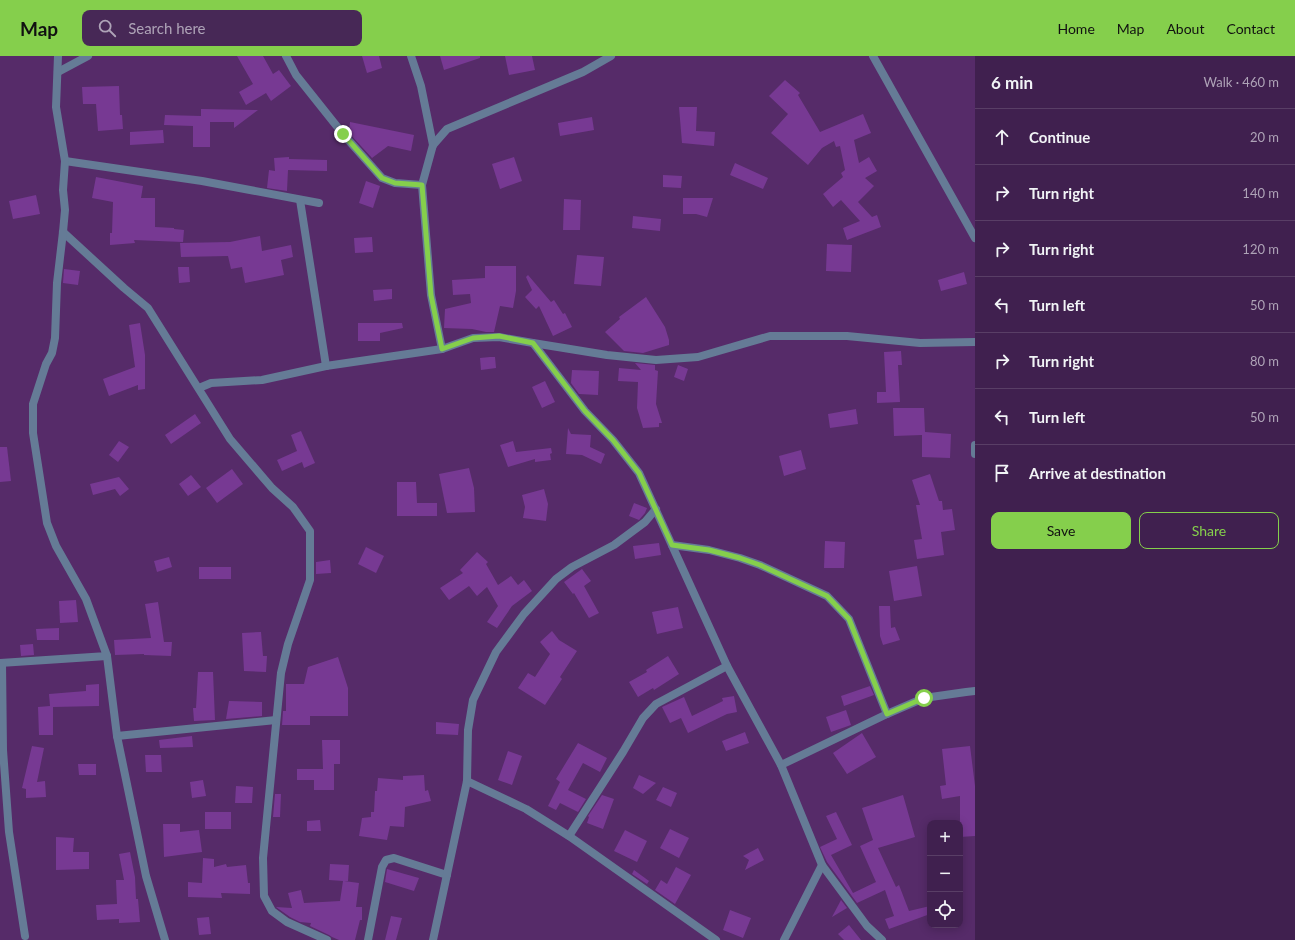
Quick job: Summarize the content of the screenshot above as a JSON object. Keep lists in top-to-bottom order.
{
  "page": {
    "header": "Map",
    "search": "Search here",
    "nav": [
      "Home",
      "Map",
      "About",
      "Contact"
    ],
    "heading": ["6 min", "Walk · 460 m"],
    "list": [
      ["Continue", "20 m"],
      ["Turn right", "140 m"],
      ["Turn right", "120 m"],
      ["Turn left", "50 m"],
      ["Turn right", "80 m"],
      ["Turn left", "50 m"],
      "Arrive at destination"
    ],
    "buttons": ["Save", "Share"],
    "map_buttons": ["+", "−"]
  }
}
